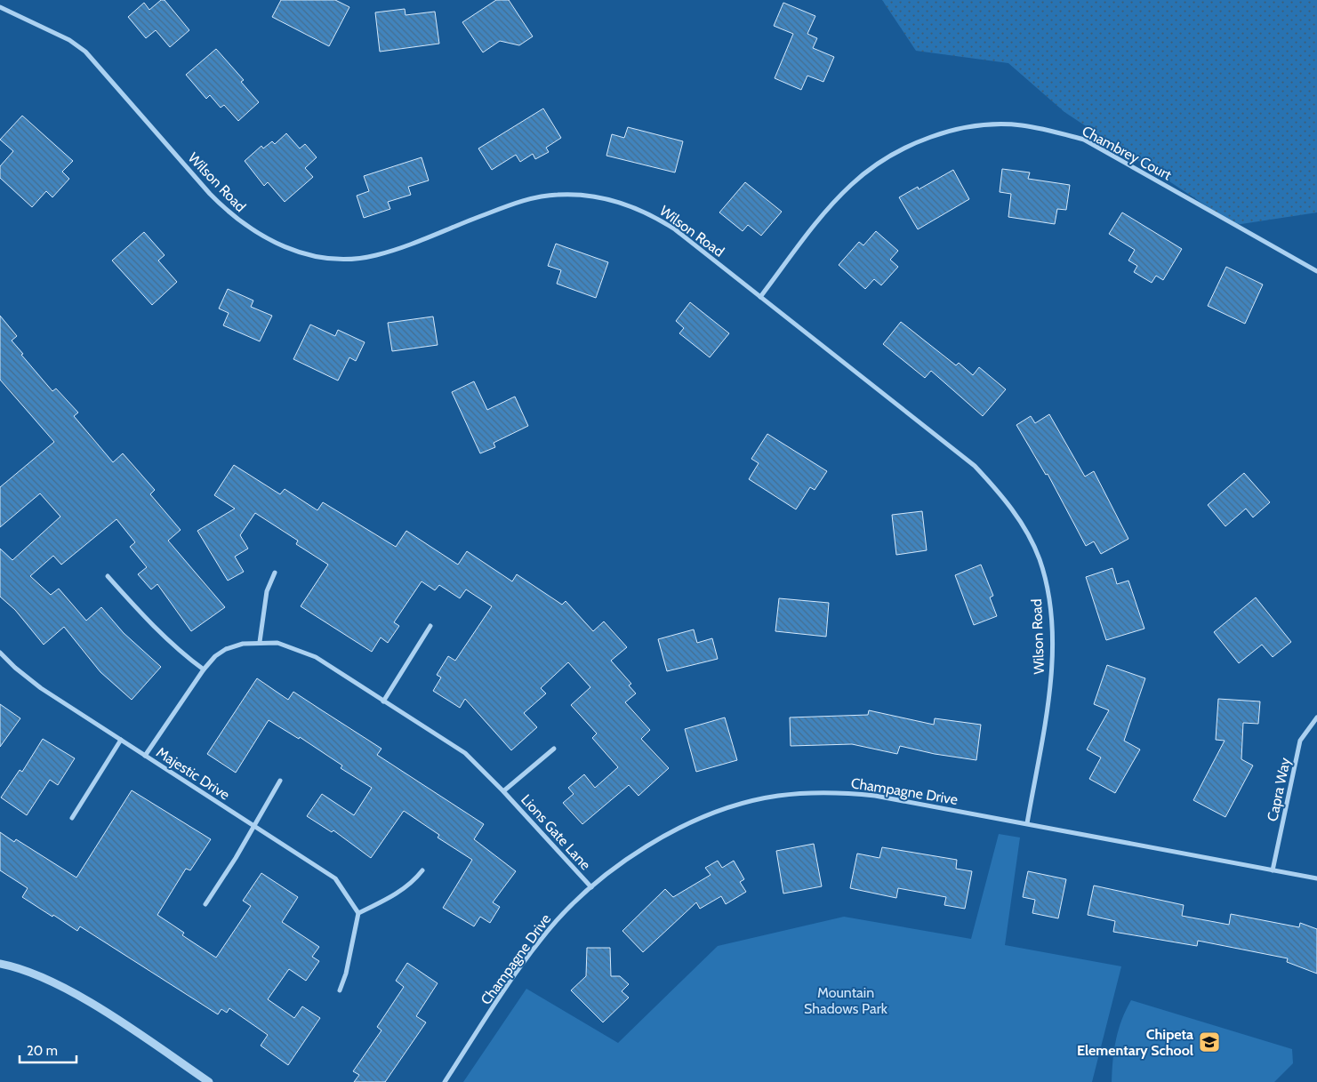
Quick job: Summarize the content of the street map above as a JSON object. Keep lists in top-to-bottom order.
{
  "streets": {
    "street": [
      "Chambrey Court",
      "Wilson Road",
      "Majestic Drive",
      "Capra Way",
      "Champagne Drive",
      "Lions Gate Lane"
    ]
  },
  "crossings": [
    ["Chambrey Court", "Wilson Road"],
    ["Wilson Road", "Champagne Drive"],
    ["Majestic Drive", "Lions Gate Lane"],
    ["Capra Way", "Champagne Drive"],
    ["Champagne Drive", "Lions Gate Lane"]
  ],
  "parks": ["Mountain Shadows Park"],
  "places": {
    "school or university": ["Chipeta Elementary School"]
  },
  "scale_bar": "20 m"
}
